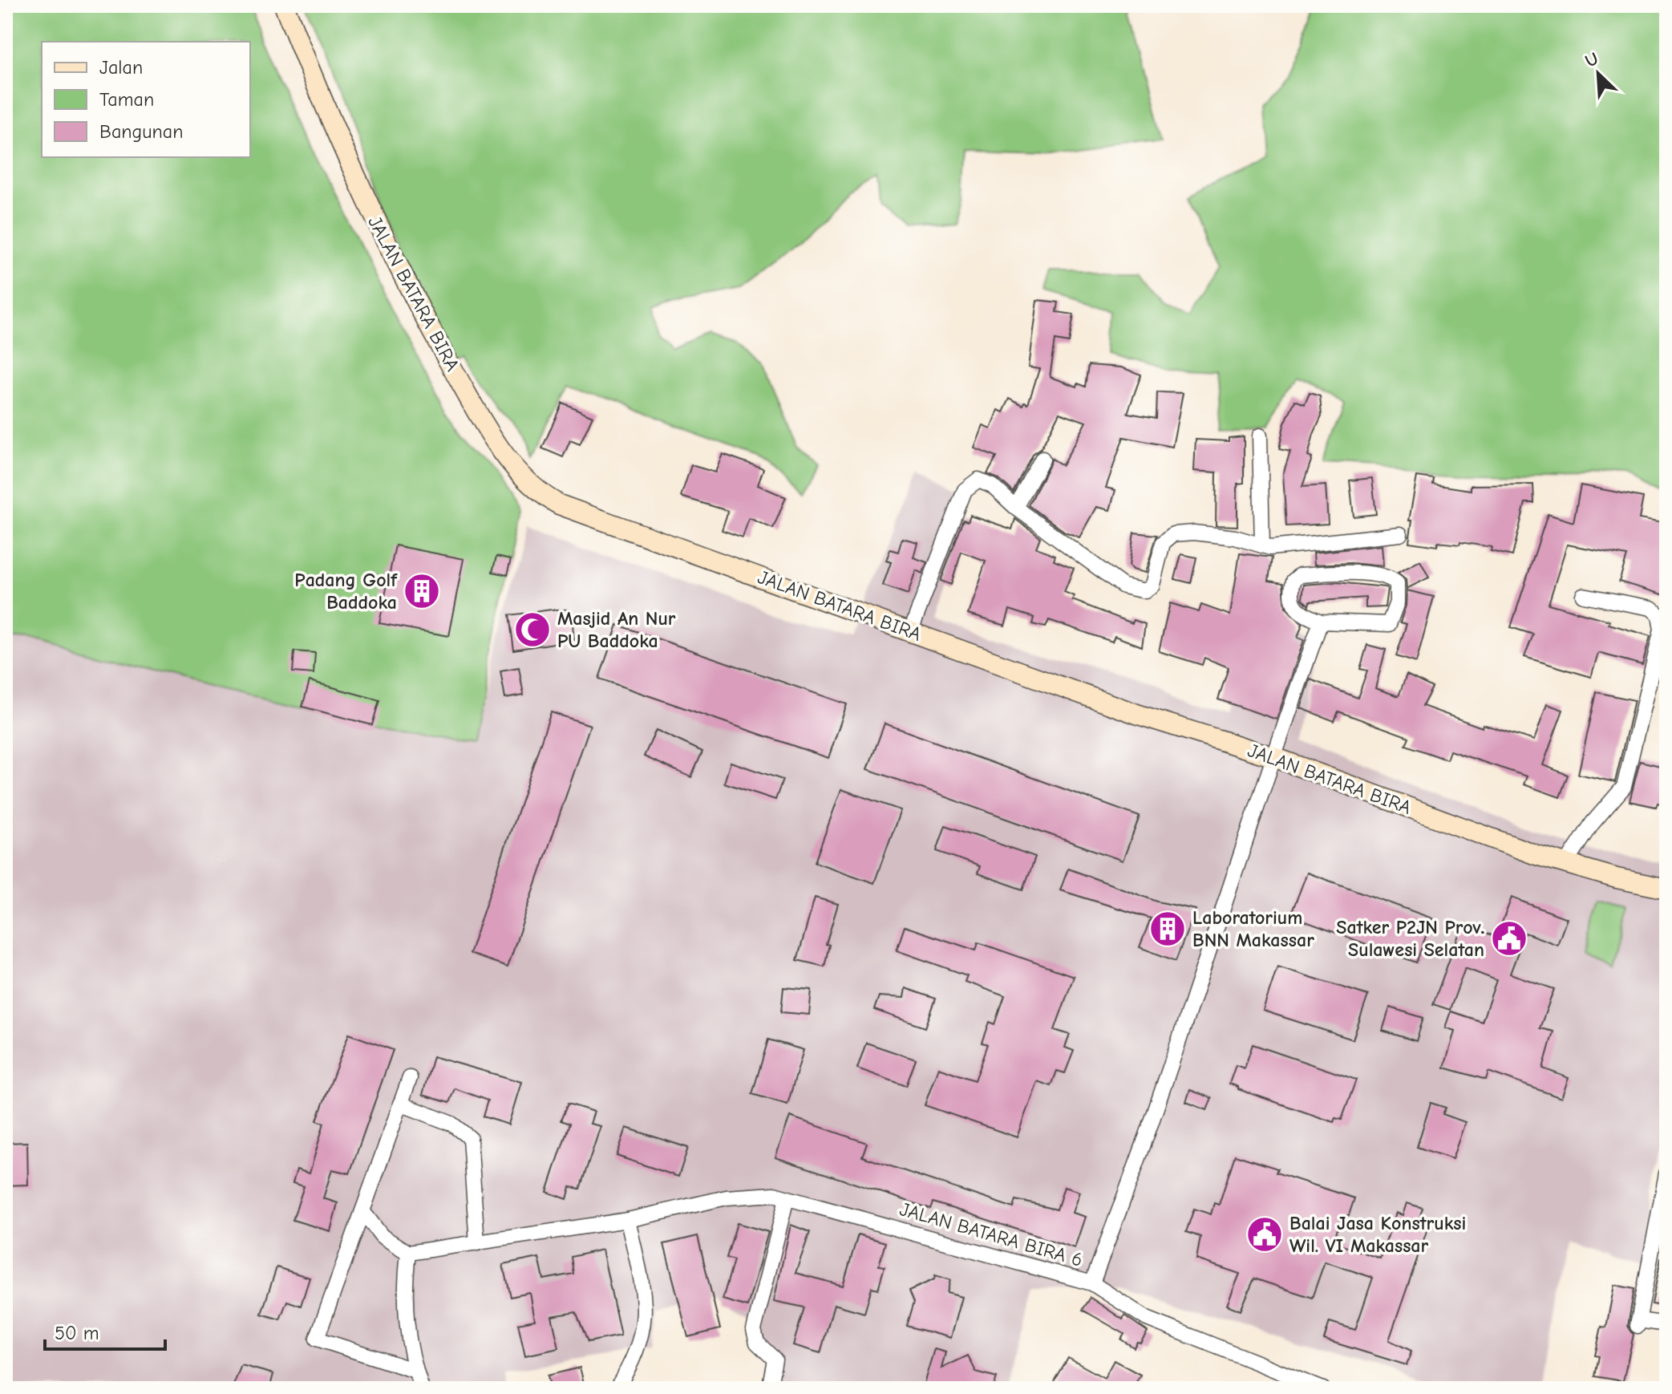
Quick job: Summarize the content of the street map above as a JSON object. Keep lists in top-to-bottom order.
{
  "streets": {
    "street": ["JALAN BATARA BIRA", "JALAN BATARA BIRA 6"]
  },
  "crossings": [
    ["JALAN BATARA BIRA", "JALAN BATARA BIRA 6"]
  ],
  "places": {
    "building": ["Padang Golf Baddoka", "Laboratorium BNN Makassar"],
    "mosque": ["Masjid An Nur PU Baddoka"],
    "public building": ["Satker P2JN Prov. Sulawesi Selatan", "Balai Jasa Konstruksi Wil. VI Makassar"]
  },
  "legend": ["Jalan", "Taman", "Bangunan"],
  "scale_bar": "50 m",
  "north": "top left"
}
